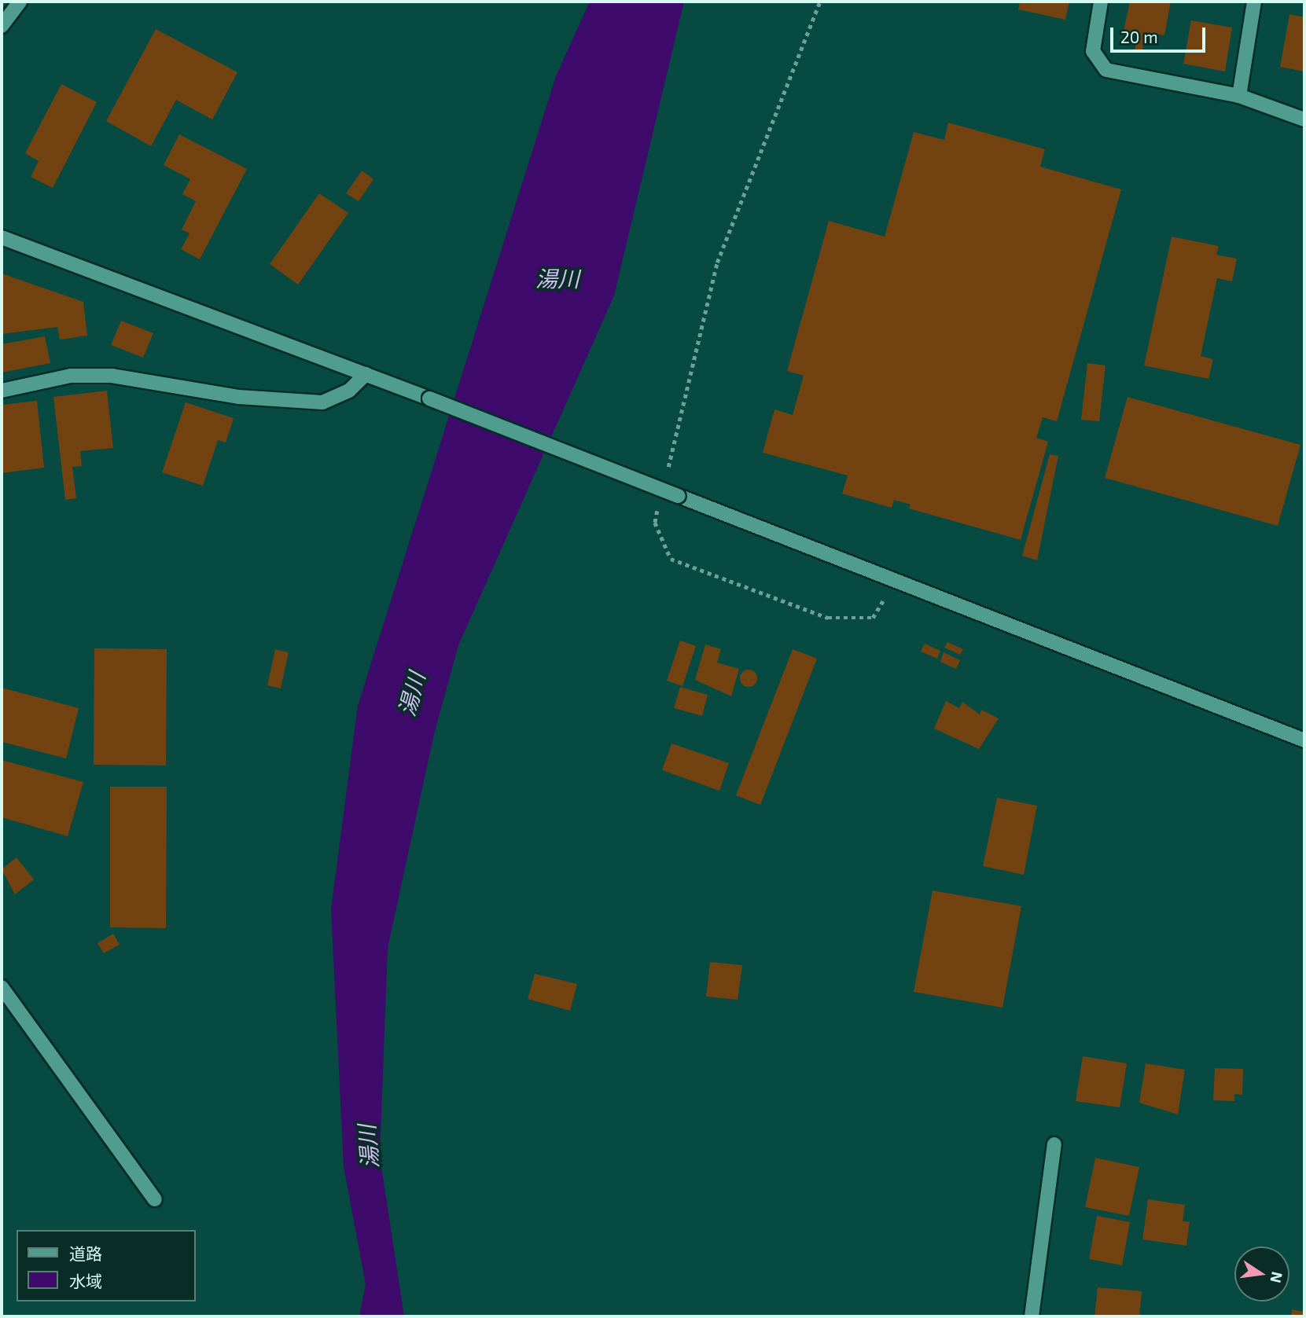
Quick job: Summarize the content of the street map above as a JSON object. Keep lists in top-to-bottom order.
{
  "water": ["湯川"],
  "legend": ["道路", "水域"],
  "scale_bar": "20 m",
  "north": "right"
}
